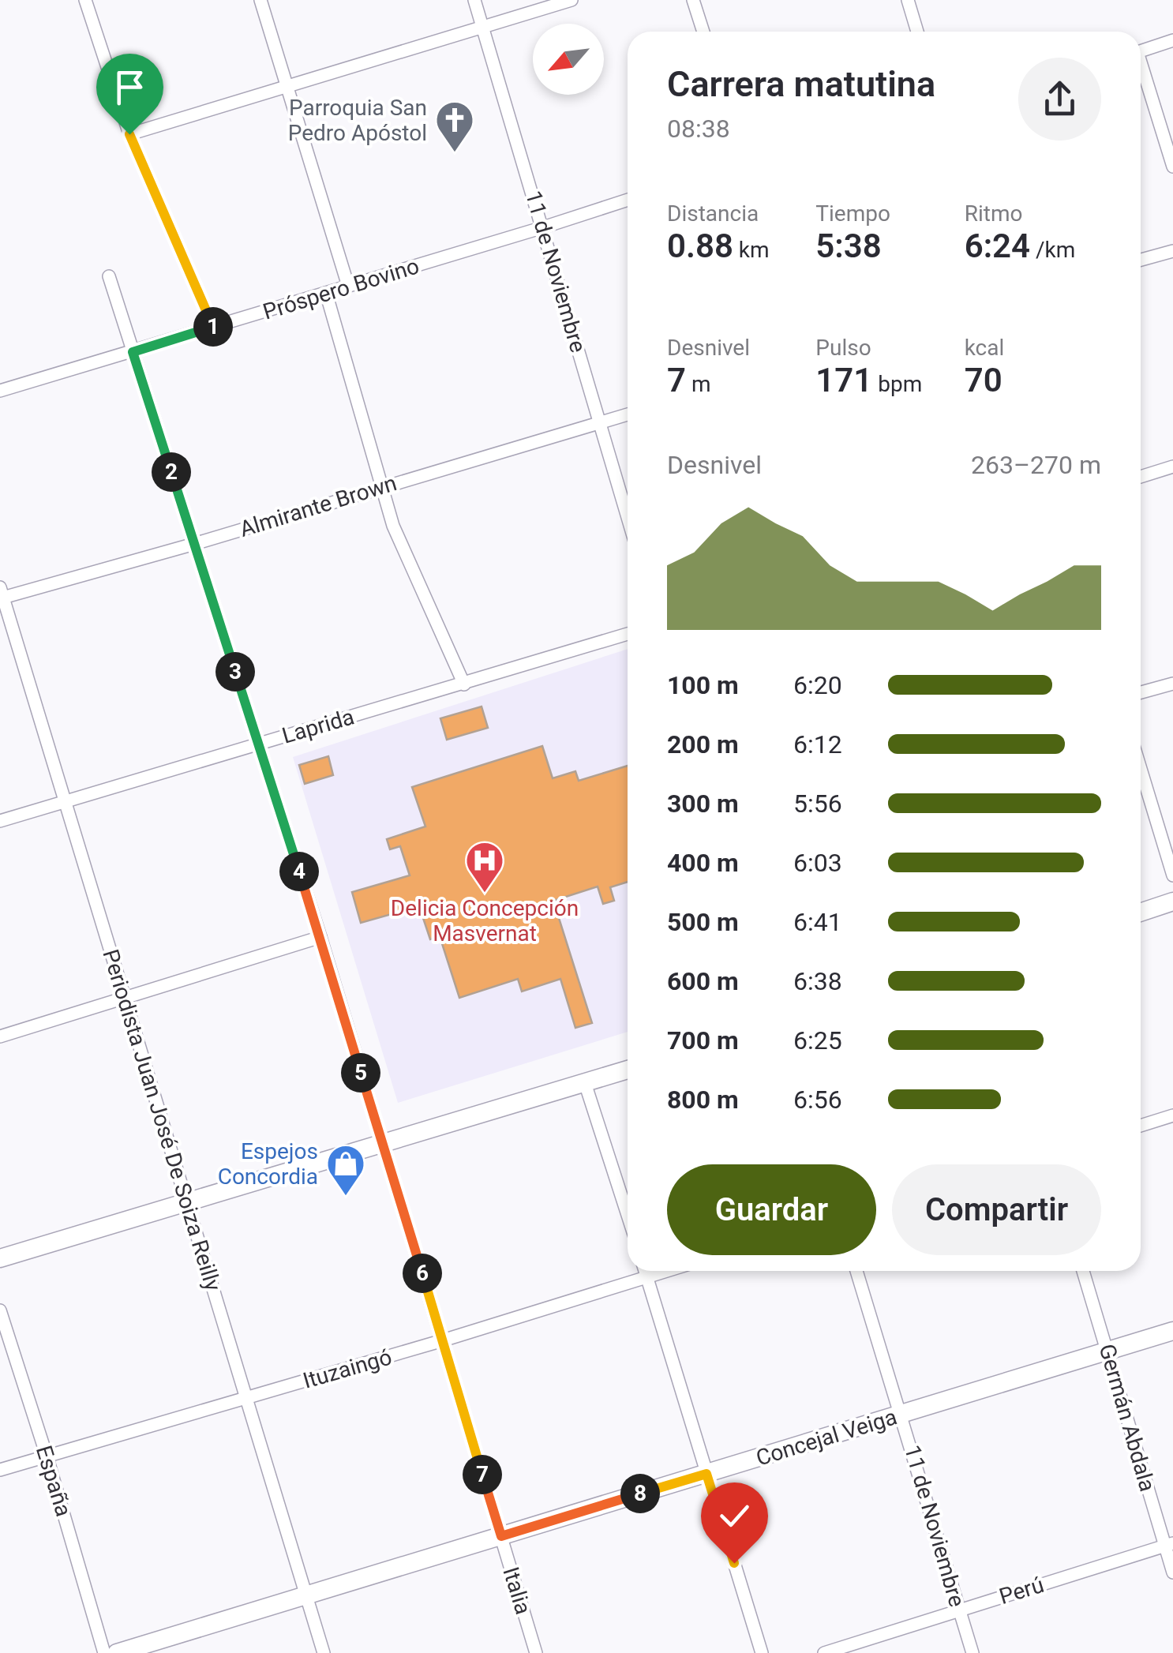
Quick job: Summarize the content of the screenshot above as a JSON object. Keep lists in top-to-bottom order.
{
  "streets": {
    "street": [
      "11 de Noviembre",
      "Próspero Bovino",
      "Almirante Brown",
      "Laprida",
      "Periodista Juan José De Soiza Reilly",
      "Ituzaingó",
      "Germán Abdala",
      "Concejal Veiga",
      "España",
      "Italia",
      "Perú"
    ]
  },
  "crossings": [
    ["11 de Noviembre", "Próspero Bovino"],
    ["11 de Noviembre", "Almirante Brown"],
    ["11 de Noviembre", "Concejal Veiga"],
    ["11 de Noviembre", "Perú"],
    ["Próspero Bovino", "Italia"],
    ["Almirante Brown", "Periodista Juan José De Soiza Reilly"],
    ["Almirante Brown", "Italia"],
    ["Laprida", "Periodista Juan José De Soiza Reilly"],
    ["Laprida", "Italia"],
    ["Periodista Juan José De Soiza Reilly", "Ituzaingó"],
    ["Periodista Juan José De Soiza Reilly", "Concejal Veiga"],
    ["Ituzaingó", "España"],
    ["Ituzaingó", "Italia"],
    ["Germán Abdala", "Concejal Veiga"],
    ["Germán Abdala", "Perú"],
    ["Concejal Veiga", "Italia"]
  ],
  "places": {
    "church": ["Parroquia San Pedro Apóstol"],
    "hospital": ["Delicia Concepción Masvernat"],
    "shop": ["Espejos Concordia"]
  },
  "north": "bottom left",
  "page": {
    "heading": ["Carrera matutina", "08:38"],
    "stats": [
      ["Distancia", "0.88 km"],
      ["Tiempo", "5:38"],
      ["Ritmo", "6:24 /km"],
      ["Desnivel", "7 m"],
      ["Pulso", "171 bpm"],
      ["kcal", "70"]
    ],
    "pins": [
      "1",
      "2",
      "3",
      "4",
      "5",
      "6",
      "7",
      "8"
    ],
    "chart": ["Desnivel", "263–270 m"],
    "list": [
      {
        "name": "100 m",
        "note": "6:20"
      },
      {
        "name": "200 m",
        "note": "6:12"
      },
      {
        "name": "300 m",
        "note": "5:56"
      },
      {
        "name": "400 m",
        "note": "6:03"
      },
      {
        "name": "500 m",
        "note": "6:41"
      },
      {
        "name": "600 m",
        "note": "6:38"
      },
      {
        "name": "700 m",
        "note": "6:25"
      },
      {
        "name": "800 m",
        "note": "6:56"
      }
    ],
    "buttons": ["Guardar", "Compartir"]
  }
}
